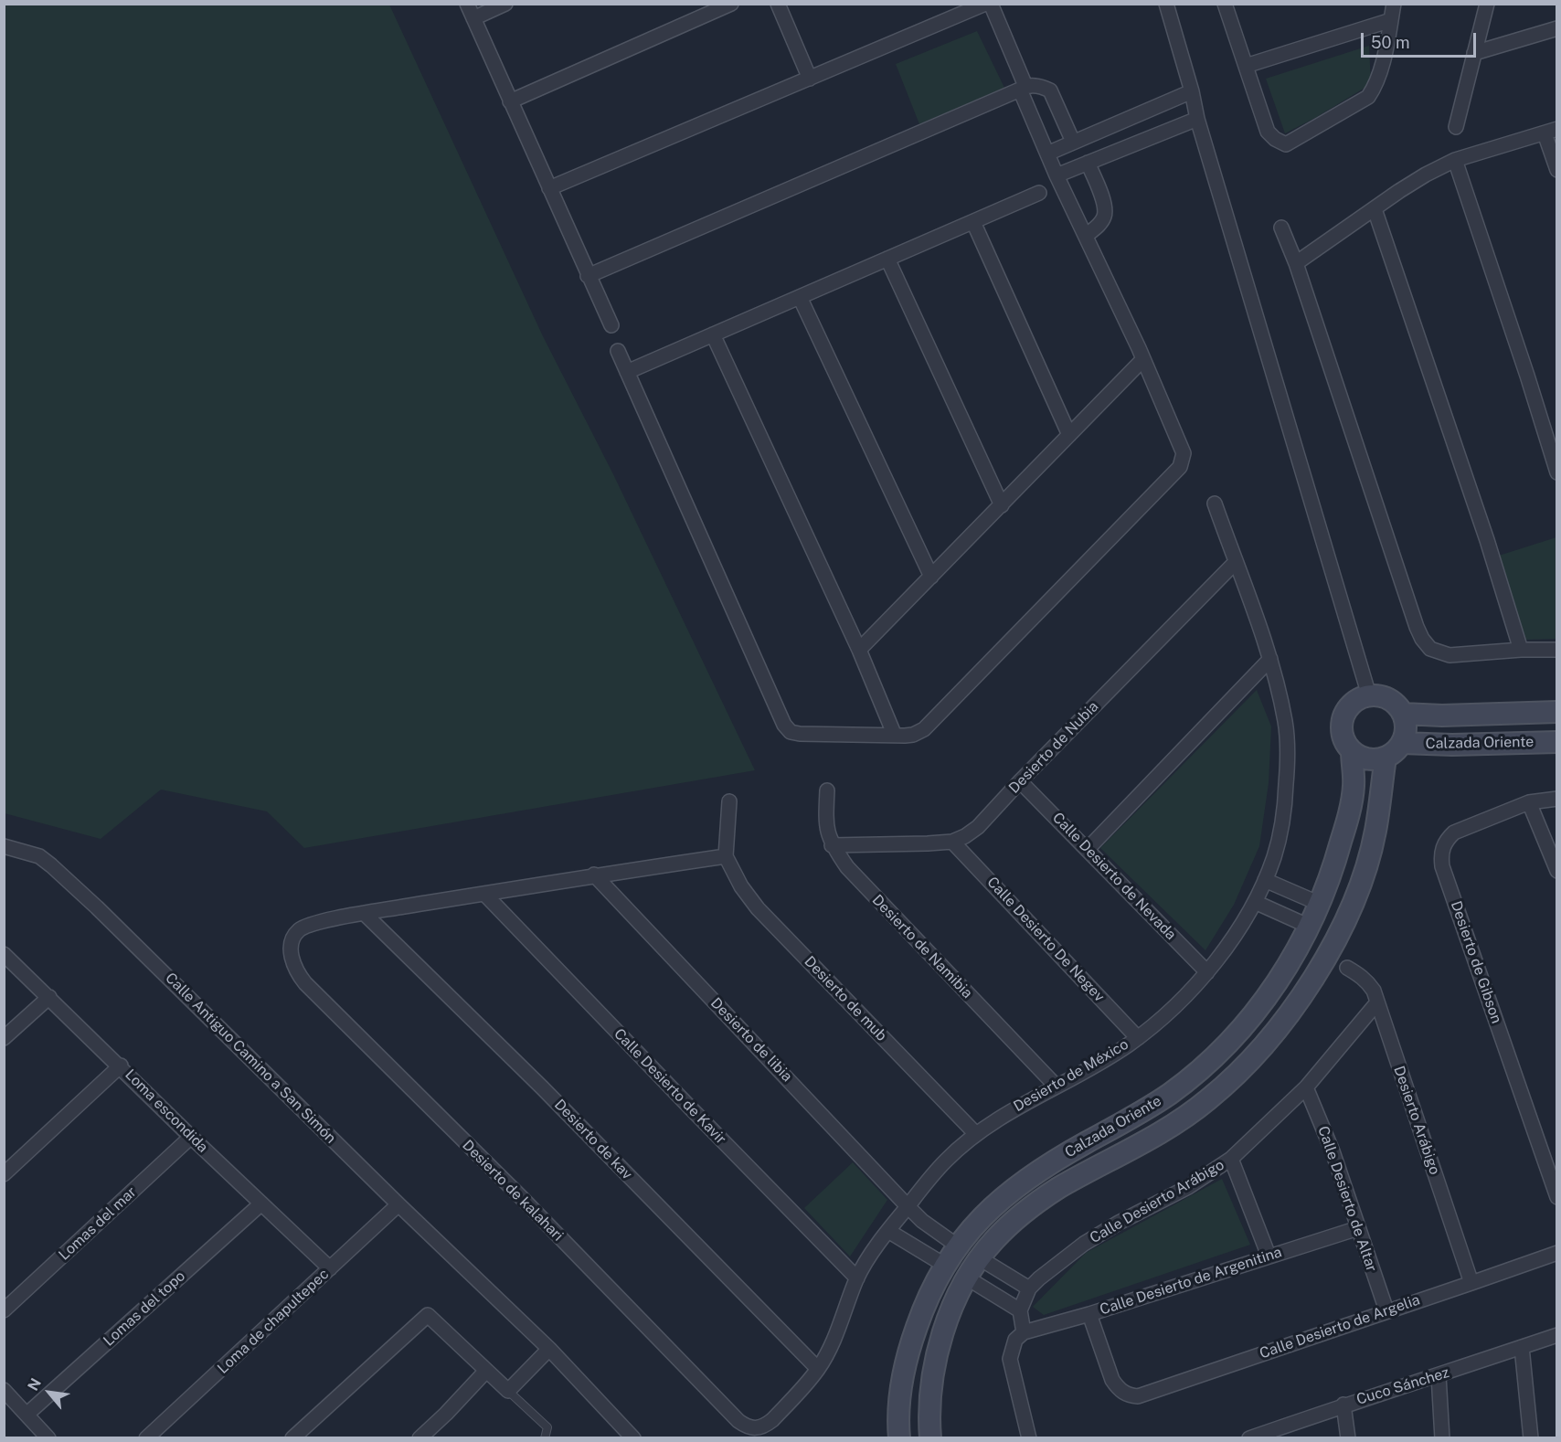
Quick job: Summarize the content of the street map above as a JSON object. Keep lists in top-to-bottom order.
{
  "streets": {
    "street": [
      "Calzada Oriente",
      "Desierto de Nubia",
      "Calle Desierto de Nevada",
      "Calle Desierto De Negev",
      "Desierto de Namibia",
      "Desierto de Gibson",
      "Desierto de mub",
      "Desierto de libia",
      "Calle Antiguo Camino a San Simón",
      "Desierto de México",
      "Calle Desierto de Kavir",
      "Loma escondida",
      "Desierto Arábigo",
      "Desierto de kav",
      "Desierto de kalahari",
      "Calle Desierto de Altar",
      "Calle Desierto Arábigo",
      "Lomas del mar",
      "Calle Desierto de Argenitina",
      "Lomas del topo",
      "Loma de chapultepec",
      "Calle Desierto de Argelia",
      "Cuco Sánchez"
    ]
  },
  "crossings": [
    ["Calzada Oriente", "Desierto de libia"],
    ["Desierto de Nubia", "Calle Desierto de Nevada"],
    ["Desierto de Nubia", "Calle Desierto De Negev"],
    ["Desierto de Nubia", "Desierto de Namibia"],
    ["Desierto de Nubia", "Desierto de México"],
    ["Calle Desierto de Nevada", "Desierto de México"],
    ["Calle Desierto De Negev", "Desierto de México"],
    ["Desierto de Namibia", "Desierto de México"],
    ["Desierto de mub", "Desierto de México"],
    ["Desierto de libia", "Desierto de México"],
    ["Calle Antiguo Camino a San Simón", "Loma de chapultepec"],
    ["Desierto de México", "Calle Desierto de Kavir"],
    ["Desierto de México", "Desierto de kav"],
    ["Desierto de México", "Desierto de kalahari"],
    ["Loma escondida", "Lomas del mar"],
    ["Loma escondida", "Lomas del topo"],
    ["Loma escondida", "Loma de chapultepec"],
    ["Desierto Arábigo", "Calle Desierto Arábigo"],
    ["Desierto Arábigo", "Calle Desierto de Argelia"],
    ["Desierto de kav", "Desierto de kalahari"],
    ["Calle Desierto de Altar", "Calle Desierto Arábigo"],
    ["Calle Desierto de Altar", "Calle Desierto de Argenitina"],
    ["Calle Desierto de Altar", "Calle Desierto de Argelia"],
    ["Calle Desierto de Argenitina", "Calle Desierto de Argelia"]
  ],
  "scale_bar": "50 m",
  "north": "top left"
}
